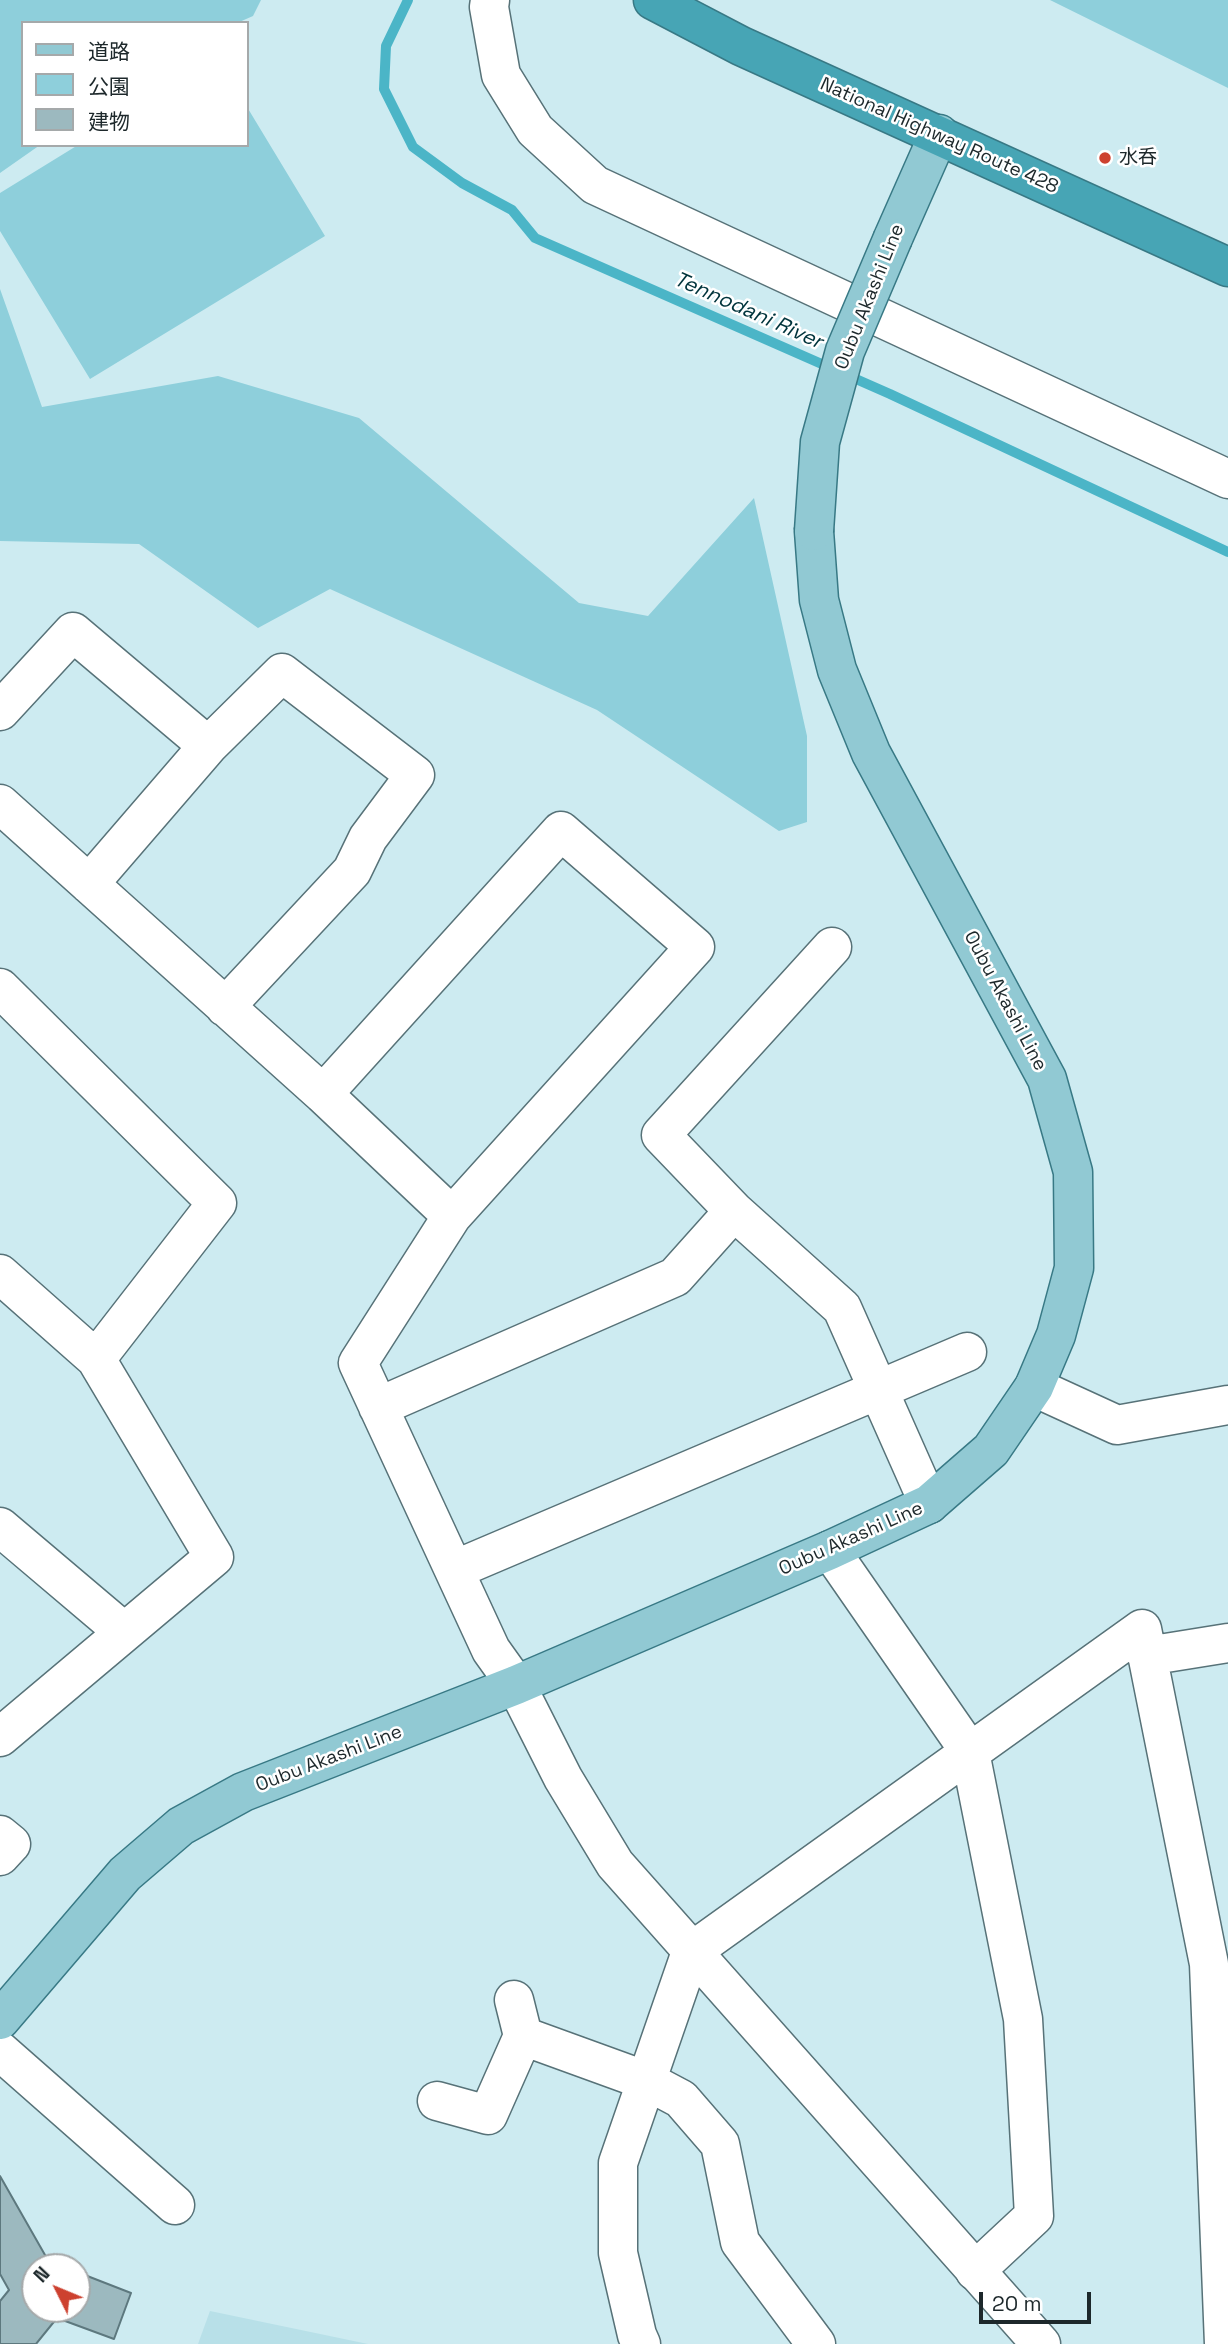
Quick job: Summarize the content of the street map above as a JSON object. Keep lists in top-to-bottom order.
{
  "streets": {
    "highway": ["National Highway Route 428"],
    "main road": ["Oubu Akashi Line"]
  },
  "crossings": [
    ["National Highway Route 428", "Oubu Akashi Line"]
  ],
  "water": ["Tennodani River"],
  "places": ["水呑"],
  "legend": ["道路", "公園", "建物"],
  "scale_bar": "20 m",
  "north": "top left"
}
